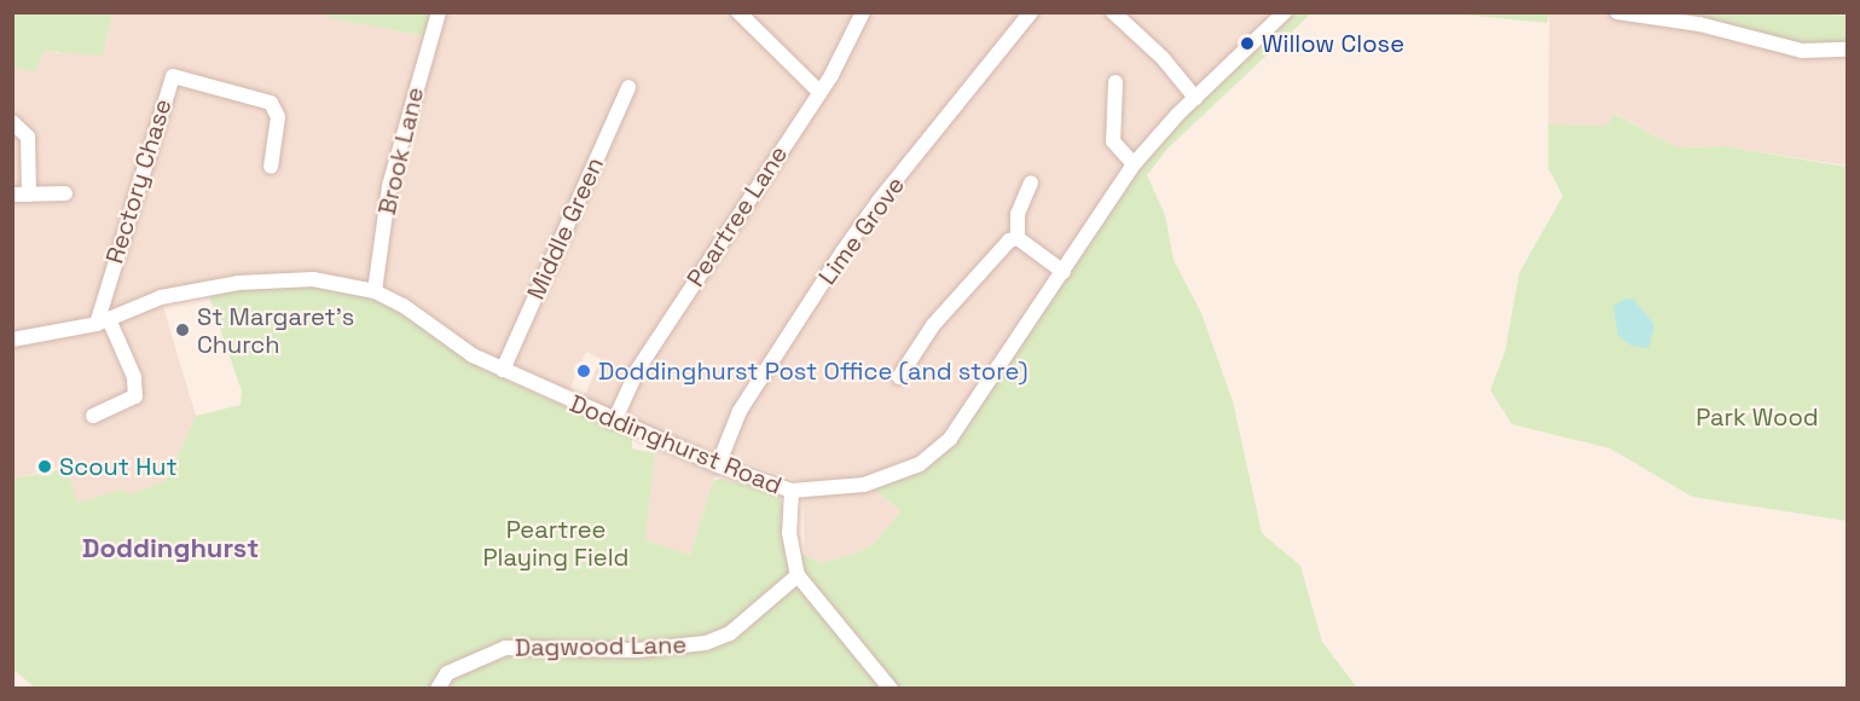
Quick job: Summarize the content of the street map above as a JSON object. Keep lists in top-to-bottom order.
{
  "streets": {
    "street": [
      "Brook Lane",
      "Rectory Chase",
      "Peartree Lane",
      "Middle Green",
      "Lime Grove",
      "Doddinghurst Road",
      "Dagwood Lane"
    ]
  },
  "crossings": [
    ["Brook Lane", "Doddinghurst Road"],
    ["Rectory Chase", "Doddinghurst Road"],
    ["Peartree Lane", "Doddinghurst Road"],
    ["Middle Green", "Doddinghurst Road"],
    ["Lime Grove", "Doddinghurst Road"]
  ],
  "districts": ["Doddinghurst"],
  "parks": ["Park Wood", "Peartree Playing Field"],
  "places": [
    "Willow Close",
    "St Margaret's Church",
    "Doddinghurst Post Office (and store)",
    "Scout Hut"
  ]
}
